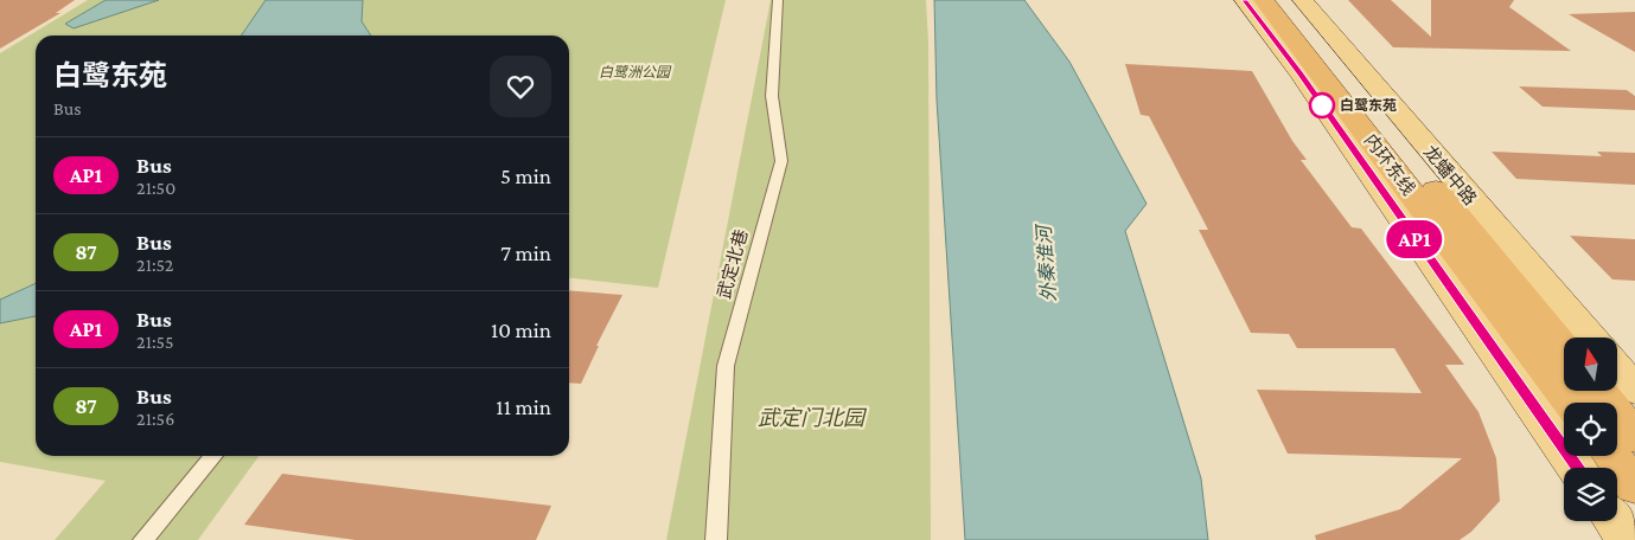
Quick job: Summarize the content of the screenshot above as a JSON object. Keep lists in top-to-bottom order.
{
  "streets": {
    "highway": ["内环东线"],
    "main road": ["龙蟠中路"],
    "lane": ["武定北巷"]
  },
  "water": ["外秦淮河"],
  "parks": ["白鹭洲公园", "武定门北园"],
  "places": ["白鹭东苑"],
  "lines": ["bus line AP1"],
  "north": "top",
  "page": {
    "on_map": "AP1",
    "heading": ["白鹭东苑", "Bus"],
    "list": [
      {
        "mark": "AP1",
        "name": "Bus",
        "note": "21:50",
        "value": "5 min"
      },
      {
        "mark": "87",
        "name": "Bus",
        "note": "21:52",
        "value": "7 min"
      },
      {
        "mark": "AP1",
        "name": "Bus",
        "note": "21:55",
        "value": "10 min"
      },
      {
        "mark": "87",
        "name": "Bus",
        "note": "21:56",
        "value": "11 min"
      }
    ]
  }
}
